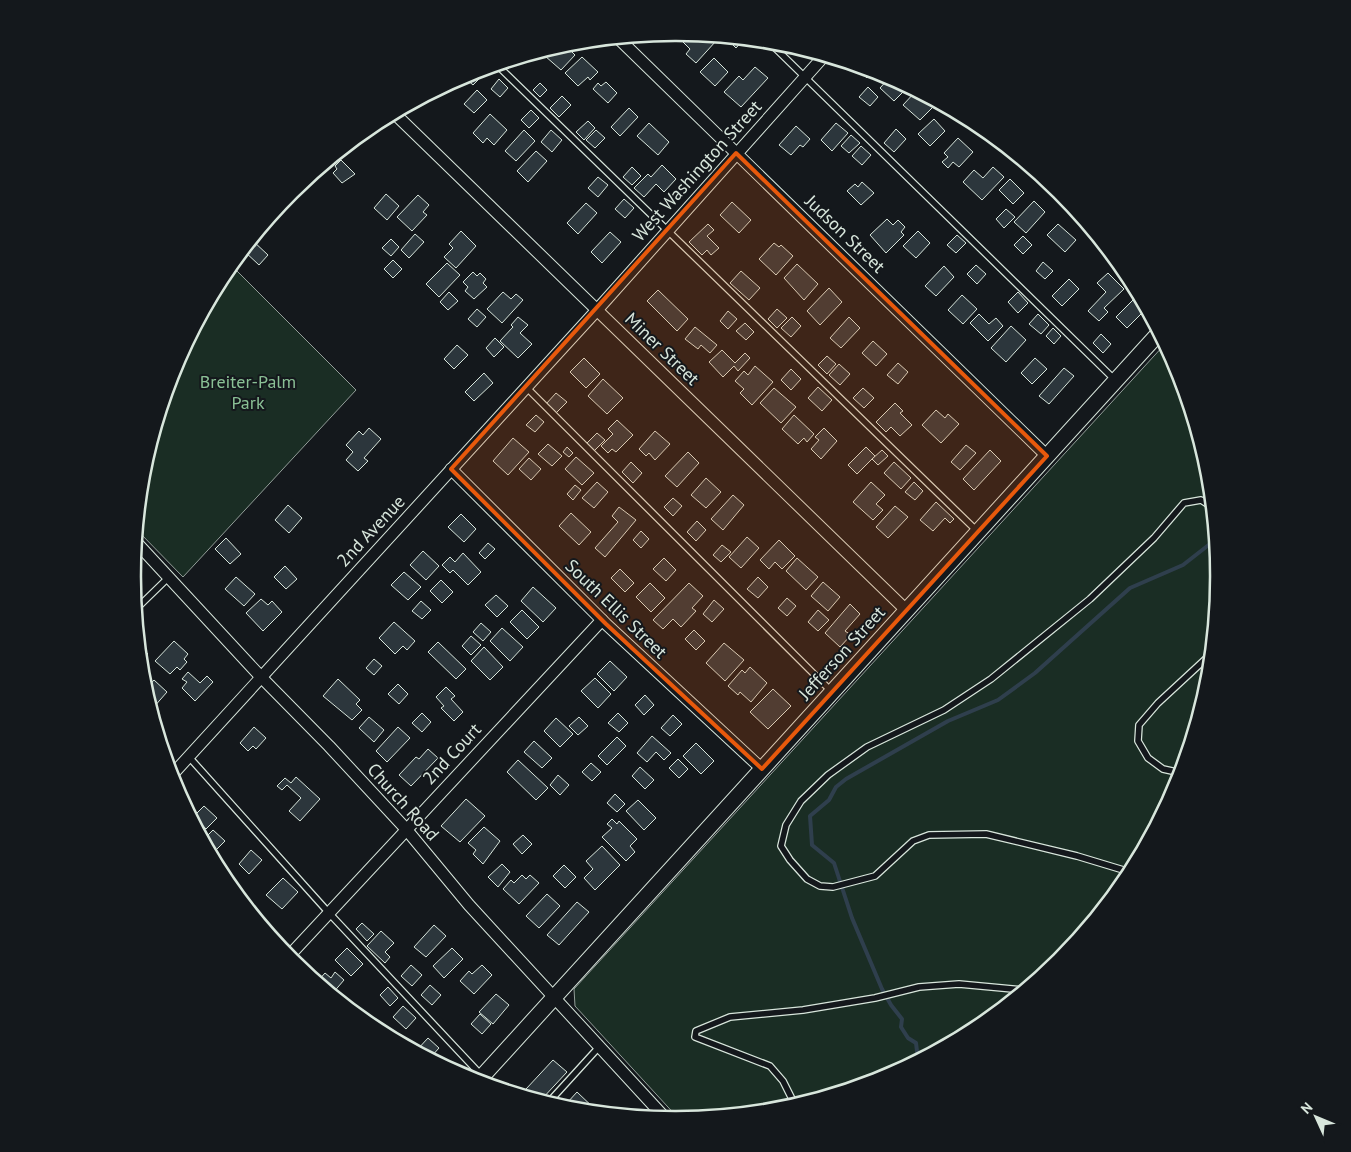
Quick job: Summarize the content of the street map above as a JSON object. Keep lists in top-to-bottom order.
{
  "streets": {
    "street": [
      "West Washington Street",
      "Judson Street",
      "Miner Street",
      "2nd Avenue",
      "South Ellis Street",
      "Jefferson Street",
      "2nd Court",
      "Church Road"
    ]
  },
  "crossings": [
    ["West Washington Street", "Judson Street"],
    ["West Washington Street", "Miner Street"],
    ["West Washington Street", "2nd Avenue"],
    ["Judson Street", "Jefferson Street"],
    ["Miner Street", "2nd Avenue"],
    ["Miner Street", "Jefferson Street"],
    ["2nd Avenue", "South Ellis Street"],
    ["2nd Avenue", "Church Road"],
    ["South Ellis Street", "Jefferson Street"],
    ["South Ellis Street", "2nd Court"],
    ["Jefferson Street", "Church Road"],
    ["2nd Court", "Church Road"]
  ],
  "parks": ["Breiter-Palm Park"],
  "north": "top left"
}
